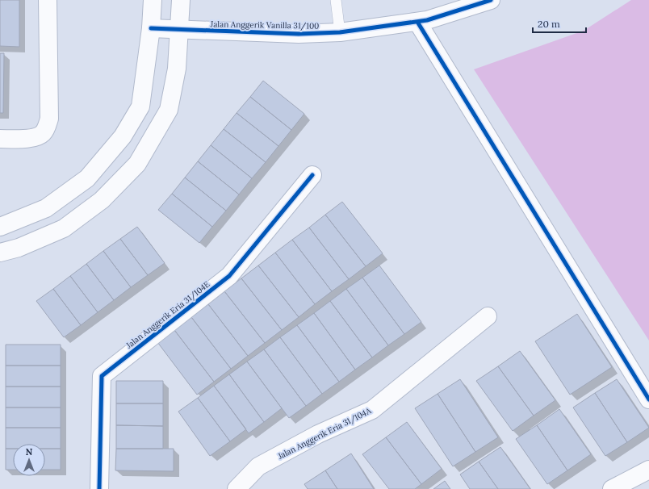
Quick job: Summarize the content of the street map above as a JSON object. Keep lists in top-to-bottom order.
{
  "streets": {
    "street": ["Jalan Anggerik Vanilla 31/100", "Jalan Anggerik Eria 31/104E", "Jalan Anggerik Eria 31/104A"]
  },
  "scale_bar": "20 m",
  "north": "top"
}
